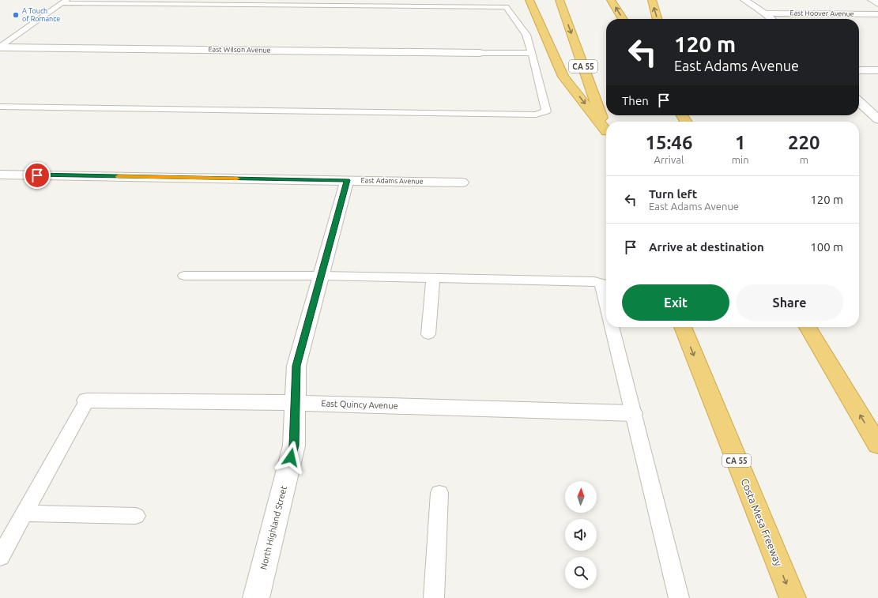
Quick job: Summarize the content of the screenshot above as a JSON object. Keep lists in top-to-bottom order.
{
  "streets": {
    "highway": ["CA 55", "Costa Mesa Freeway"],
    "street": [
      "East Hoover Avenue",
      "East Wilson Avenue",
      "East Adams Avenue",
      "East Quincy Avenue",
      "North Highland Street"
    ]
  },
  "crossings": [
    ["East Adams Avenue", "North Highland Street"],
    ["East Quincy Avenue", "North Highland Street"]
  ],
  "places": ["A Touch of Romance"],
  "north": "top",
  "page": {
    "turn": ["120 m", "East Adams Avenue"],
    "then": "Then",
    "eta": [
      "15:46",
      "Arrival",
      "1",
      "min",
      "220",
      "m"
    ],
    "list": [
      {
        "name": "Turn left",
        "note": "East Adams Avenue",
        "value": "120 m"
      },
      {
        "name": "Arrive at destination",
        "value": "100 m"
      }
    ],
    "buttons": ["Exit", "Share"]
  }
}
